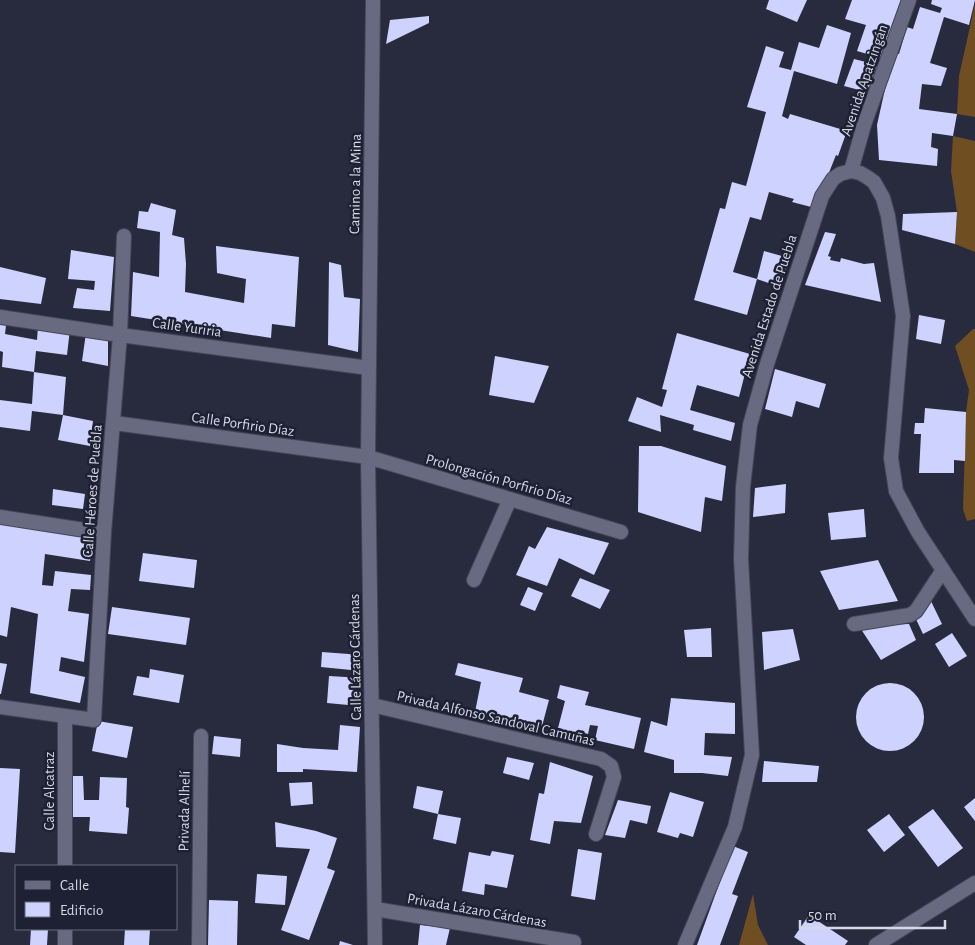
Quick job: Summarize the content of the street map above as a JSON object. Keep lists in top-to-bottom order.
{
  "streets": {
    "street": [
      "Avenida Apatzingán",
      "Camino a la Mina",
      "Avenida Estado de Puebla",
      "Calle Yuriria",
      "Calle Porfirio Díaz",
      "Prolongación Porfirio Díaz",
      "Calle Héroes de Puebla",
      "Calle Lázaro Cárdenas",
      "Privada Alfonso Sandoval Camuñas",
      "Calle Alcatraz",
      "Privada Alhelí",
      "Privada Lázaro Cárdenas"
    ]
  },
  "crossings": [
    ["Avenida Apatzingán", "Avenida Estado de Puebla"],
    ["Camino a la Mina", "Calle Yuriria"],
    ["Camino a la Mina", "Calle Lázaro Cárdenas"],
    ["Calle Yuriria", "Calle Héroes de Puebla"],
    ["Calle Yuriria", "Calle Lázaro Cárdenas"],
    ["Calle Porfirio Díaz", "Prolongación Porfirio Díaz"],
    ["Calle Porfirio Díaz", "Calle Héroes de Puebla"],
    ["Calle Porfirio Díaz", "Calle Lázaro Cárdenas"],
    ["Prolongación Porfirio Díaz", "Calle Lázaro Cárdenas"],
    ["Calle Héroes de Puebla", "Calle Alcatraz"],
    ["Calle Lázaro Cárdenas", "Privada Alfonso Sandoval Camuñas"],
    ["Calle Lázaro Cárdenas", "Privada Lázaro Cárdenas"]
  ],
  "legend": ["Calle", "Edificio"],
  "scale_bar": "50 m"
}
